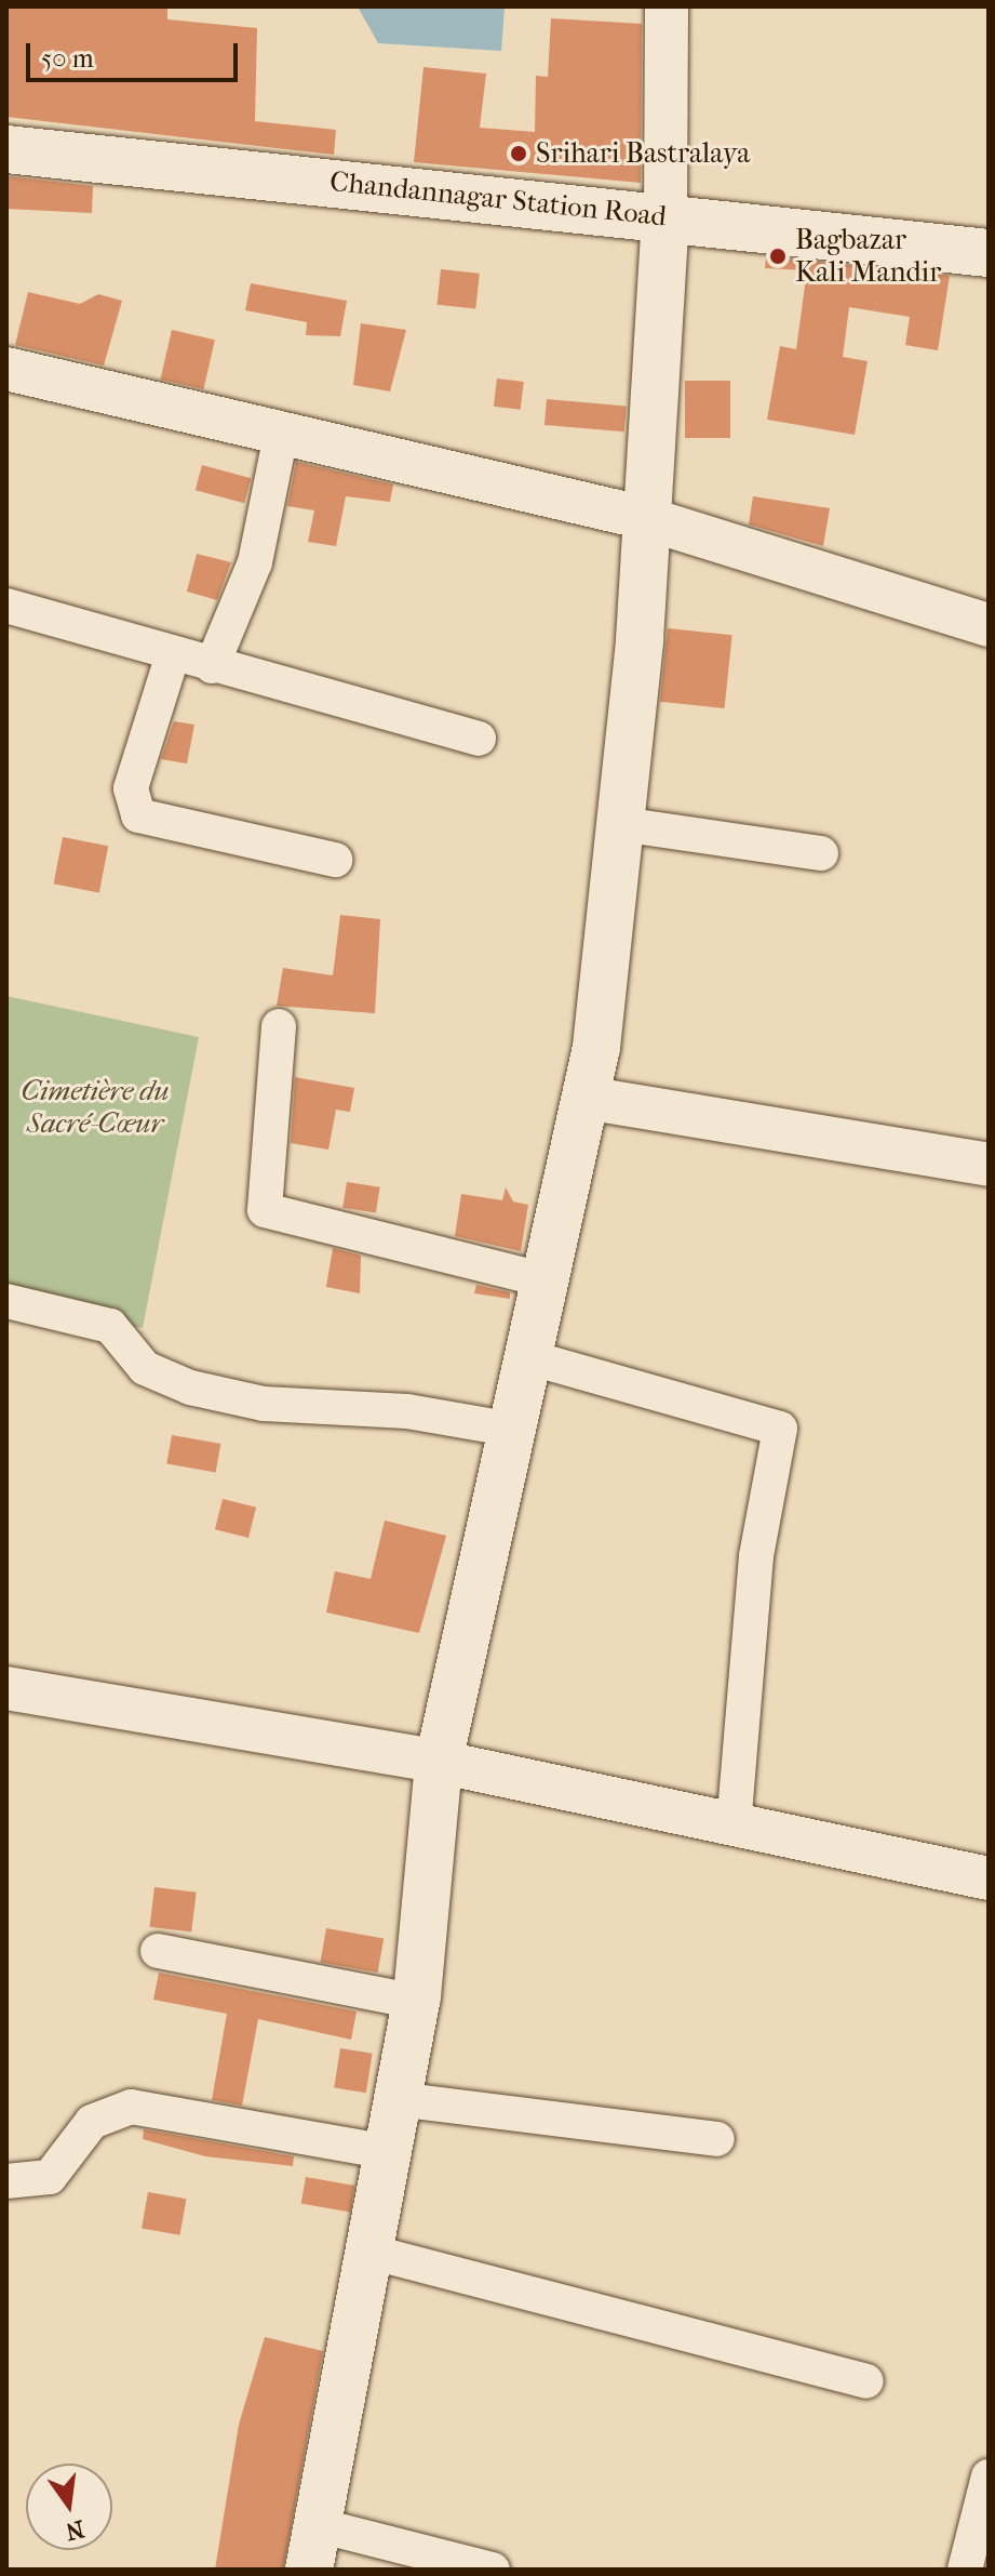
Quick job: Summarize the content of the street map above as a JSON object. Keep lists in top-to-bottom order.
{
  "streets": {
    "main road": ["Chandannagar Station Road"]
  },
  "parks": ["Cimetière du Sacré-Cœur"],
  "places": ["Srihari Bastralaya", "Bagbazar Kali Mandir"],
  "scale_bar": "50 m",
  "north": "bottom"
}
